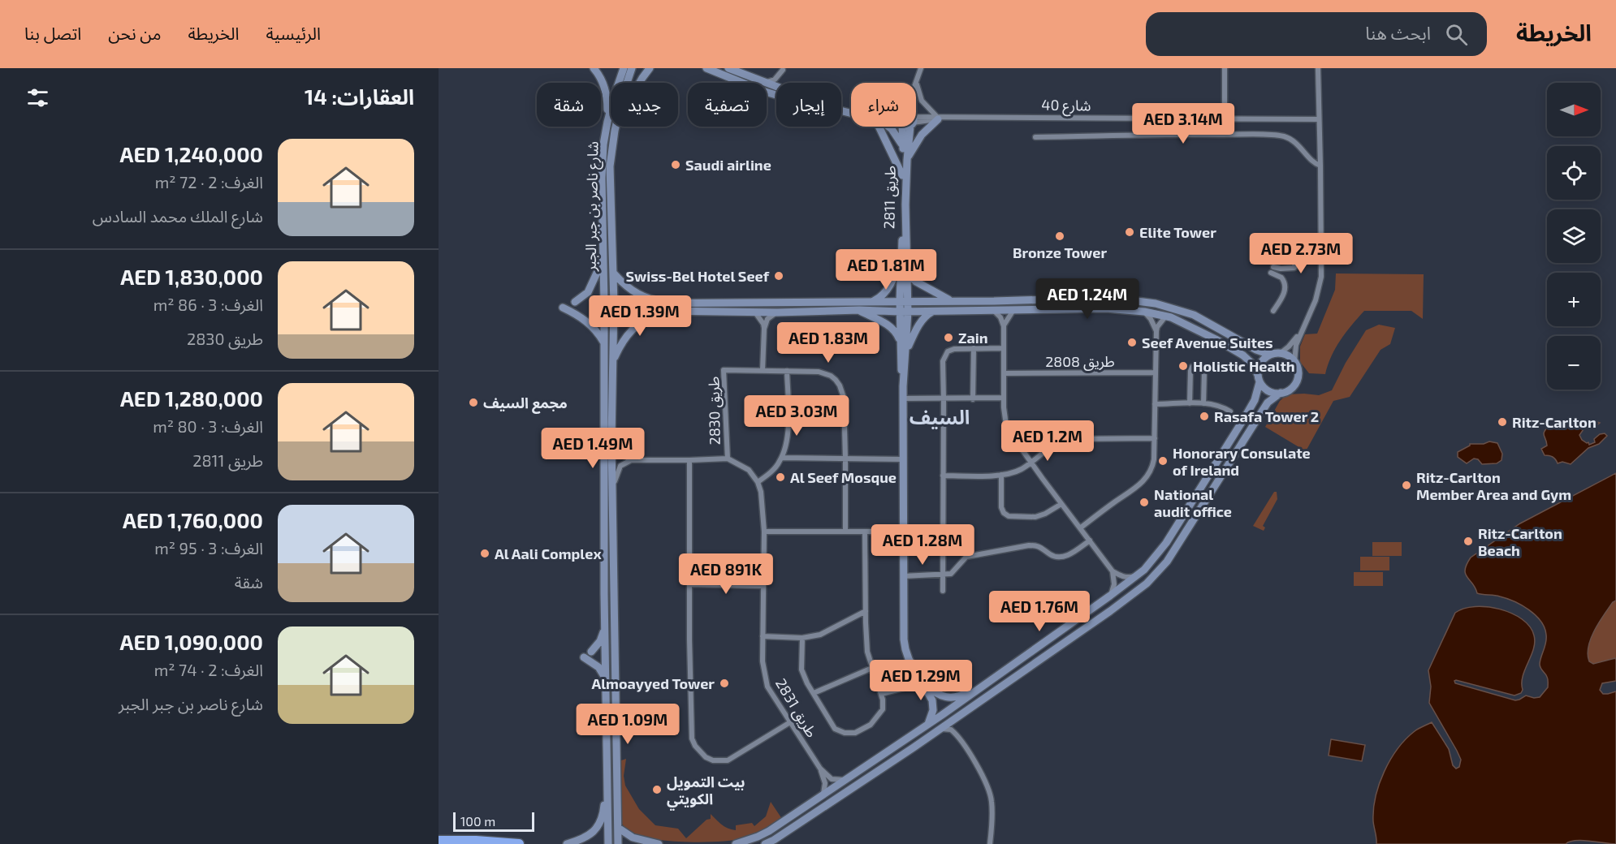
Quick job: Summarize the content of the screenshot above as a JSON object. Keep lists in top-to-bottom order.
{
  "streets": {
    "main road": ["طريق 2811", "شارع ناصر بن جبر الجبر"],
    "street": [
      "شارع 40",
      "طريق 2808",
      "طريق 2830",
      "طريق 2831"
    ]
  },
  "districts": ["السيف"],
  "places": [
    "Saudi airline",
    "Elite Tower",
    "Bronze Tower",
    "Swiss-Bel Hotel Seef",
    "Zain",
    "Seef Avenue Suites",
    "Holistic Health",
    "مجمع السيف",
    "Rasafa Tower 2",
    "Ritz-Carlton",
    "Honorary Consulate of Ireland",
    "Al Seef Mosque",
    "Ritz-Carlton Member Area and Gym",
    "National audit office",
    "Ritz-Carlton Beach",
    "Al Aali Complex",
    "Almoayyed Tower",
    "بيت التمويل الكويتي"
  ],
  "scale_bar": "100 m",
  "north": "right",
  "page": {
    "header": "الخريطة",
    "search": "ابحث هنا",
    "nav": [
      "الرئيسية",
      "الخريطة",
      "من نحن",
      "اتصل بنا"
    ],
    "heading": "العقارات: 14",
    "map_buttons": ["+", "−"],
    "chip": [
      "شراء",
      "إيجار",
      "تصفية",
      "جديد",
      "شقة"
    ],
    "price": [
      "AED 3.14M",
      "AED 2.73M",
      "AED 1.81M",
      "AED 1.24M",
      "AED 1.39M",
      "AED 1.83M",
      "AED 3.03M",
      "AED 1.2M",
      "AED 1.49M",
      "AED 1.28M",
      "AED 891K",
      "AED 1.76M",
      "AED 1.29M",
      "AED 1.09M"
    ],
    "list": [
      {
        "name": "AED 1,240,000",
        "note": "الغرف: 2 · 72 m² · شارع الملك محمد السادس"
      },
      {
        "name": "AED 1,830,000",
        "note": "الغرف: 3 · 86 m² · طريق 2830"
      },
      {
        "name": "AED 1,280,000",
        "note": "الغرف: 3 · 80 m² · طريق 2811"
      },
      {
        "name": "AED 1,760,000",
        "note": "الغرف: 3 · 95 m² · شقة"
      },
      {
        "name": "AED 1,090,000",
        "note": "الغرف: 2 · 74 m² · شارع ناصر بن جبر الجبر"
      }
    ],
    "scale": "100 m"
  }
}
